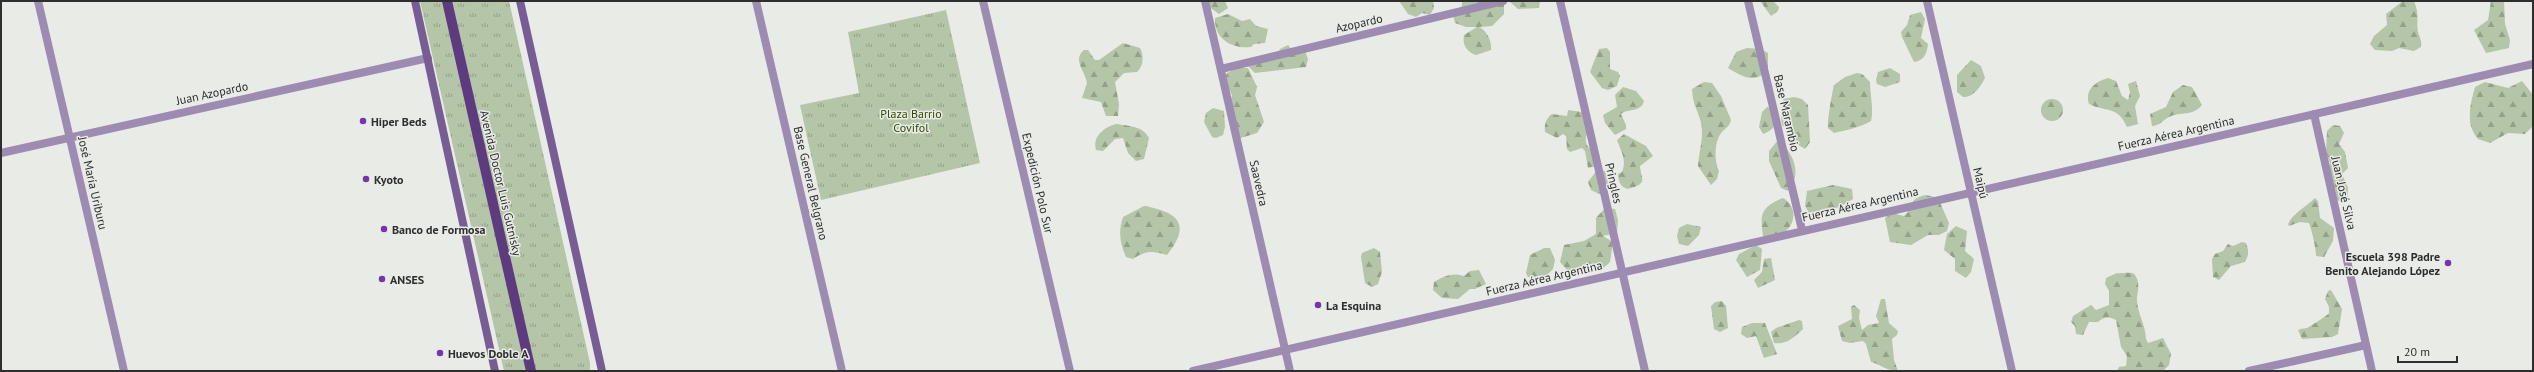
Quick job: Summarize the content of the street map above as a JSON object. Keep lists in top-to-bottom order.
{
  "streets": {
    "main road": ["Avenida Doctor Luis Gutnisky"],
    "street": [
      "Azopardo",
      "Juan Azopardo",
      "Base Marambio",
      "Fuerza Aérea Argentina",
      "José María Uriburu",
      "Base General Belgrano",
      "Expedición Polo Sur",
      "Saavedra",
      "Pringles",
      "Maipú",
      "Juan José Silva"
    ]
  },
  "crossings": [
    ["Azopardo", "Saavedra"],
    ["Juan Azopardo", "José María Uriburu"],
    ["Base Marambio", "Fuerza Aérea Argentina"],
    ["Fuerza Aérea Argentina", "Saavedra"],
    ["Fuerza Aérea Argentina", "Pringles"],
    ["Fuerza Aérea Argentina", "Maipú"],
    ["Fuerza Aérea Argentina", "Juan José Silva"]
  ],
  "parks": ["Plaza Barrio Covifol"],
  "places": [
    "Hiper Beds",
    "Kyoto",
    "Banco de Formosa",
    "Escuela 398 Padre Benito Alejando López",
    "ANSES",
    "La Esquina",
    "Huevos Doble A"
  ],
  "scale_bar": "20 m"
}
